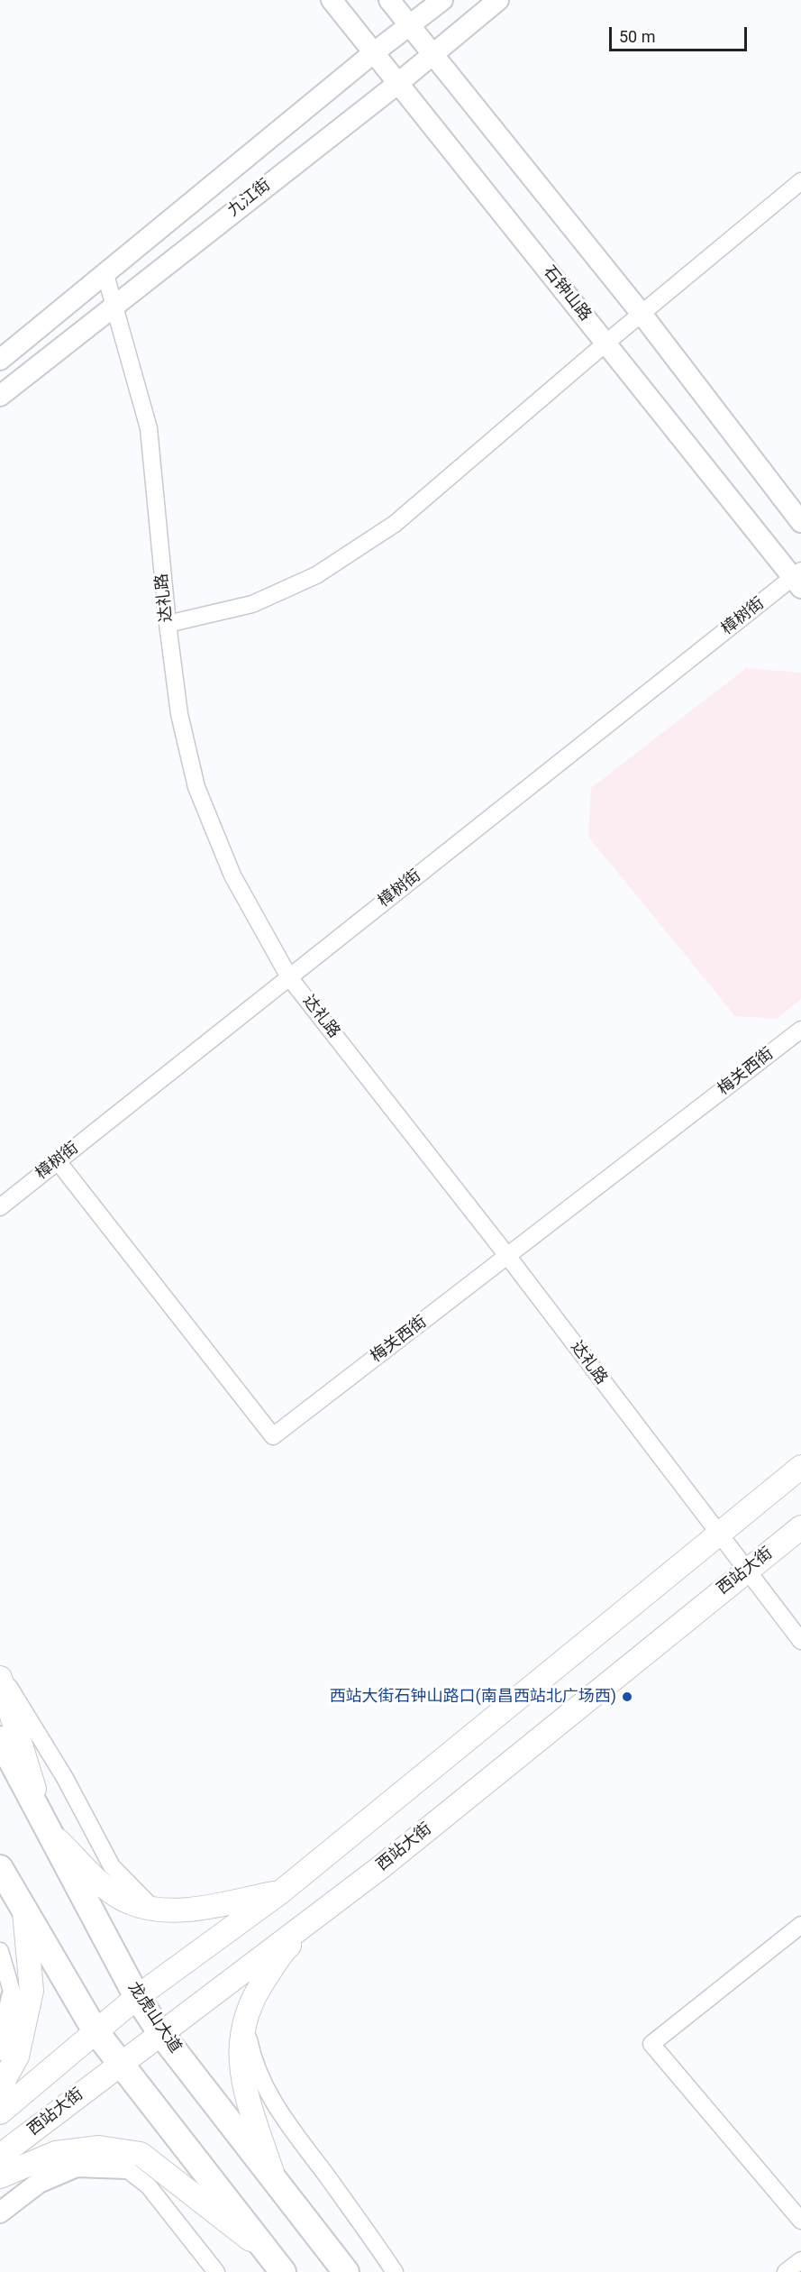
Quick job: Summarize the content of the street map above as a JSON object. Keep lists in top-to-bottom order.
{
  "streets": {
    "main road": ["西站大街", "龙虎山大道"],
    "street": [
      "九江街",
      "石钟山路",
      "达礼路",
      "樟树街",
      "梅关西街"
    ]
  },
  "crossings": [
    ["九江街", "石钟山路"],
    ["九江街", "达礼路"],
    ["石钟山路", "樟树街"],
    ["达礼路", "樟树街"],
    ["达礼路", "梅关西街"],
    ["达礼路", "西站大街"],
    ["樟树街", "梅关西街"],
    ["西站大街", "龙虎山大道"]
  ],
  "places": ["西站大街石钟山路口(南昌西站北广场西)"],
  "scale_bar": "50 m"
}
